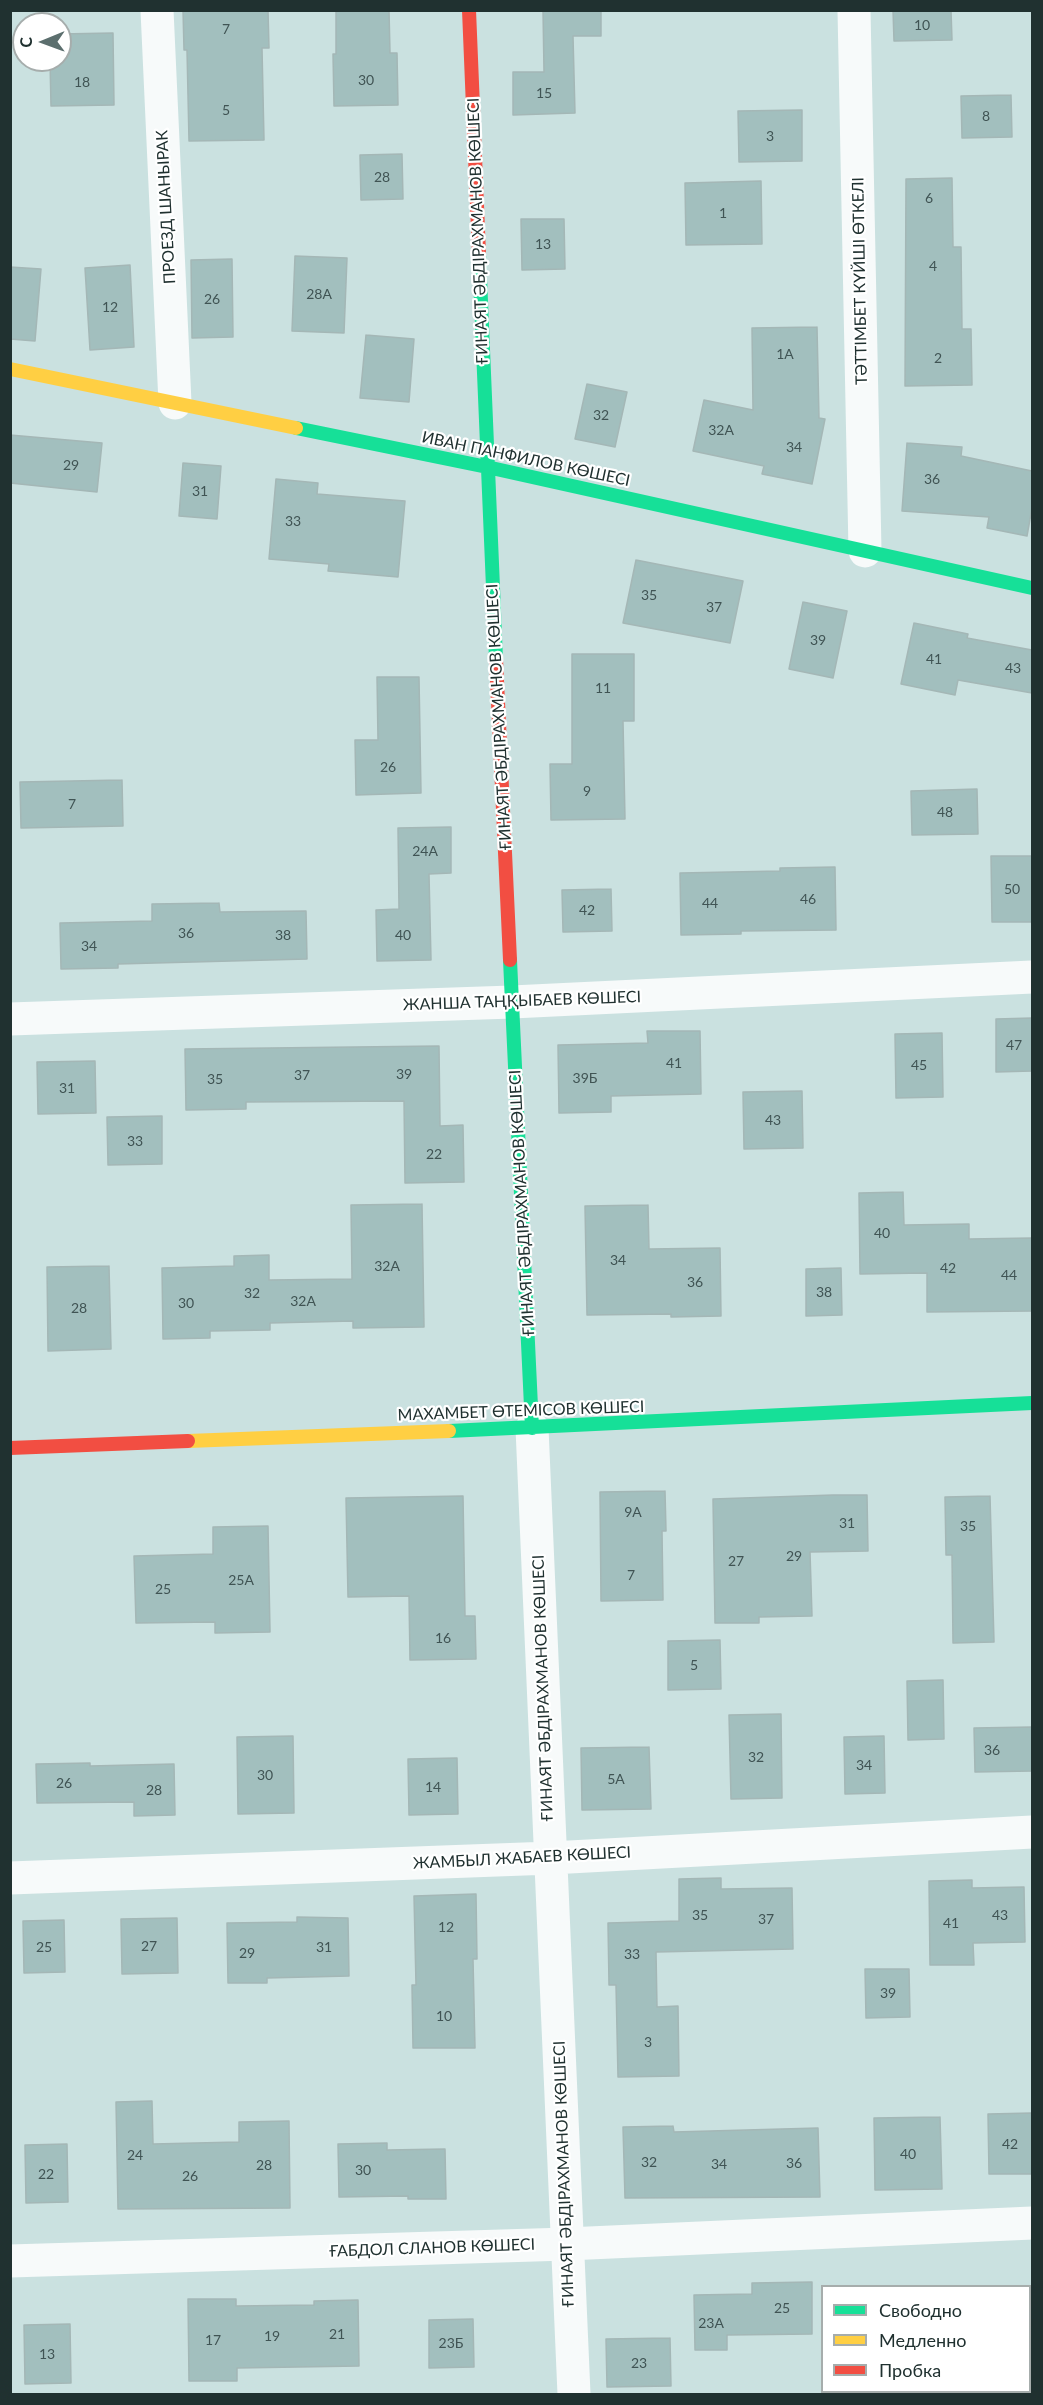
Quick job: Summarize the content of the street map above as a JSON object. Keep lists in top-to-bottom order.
{
  "streets": {
    "street": [
      "ПРОЕЗД ШАНЫРАК",
      "ҒИНАЯТ ӘБДІРАХМАНОВ КӨШЕСІ",
      "ТӘТТІМБЕТ КҮЙШІ ӨТКЕЛІ",
      "ИВАН ПАНФИЛОВ КӨШЕСІ",
      "ЖАНША ТАҢҚЫБАЕВ КӨШЕСІ",
      "МАХАМБЕТ ӨТЕМІСОВ КӨШЕСІ",
      "ЖАМБЫЛ ЖАБАЕВ КӨШЕСІ",
      "ҒАБДОЛ СЛАНОВ КӨШЕСІ"
    ]
  },
  "crossings": [
    ["ПРОЕЗД ШАНЫРАК", "ИВАН ПАНФИЛОВ КӨШЕСІ"],
    ["ҒИНАЯТ ӘБДІРАХМАНОВ КӨШЕСІ", "ИВАН ПАНФИЛОВ КӨШЕСІ"],
    ["ҒИНАЯТ ӘБДІРАХМАНОВ КӨШЕСІ", "ЖАНША ТАҢҚЫБАЕВ КӨШЕСІ"],
    ["ҒИНАЯТ ӘБДІРАХМАНОВ КӨШЕСІ", "МАХАМБЕТ ӨТЕМІСОВ КӨШЕСІ"],
    ["ҒИНАЯТ ӘБДІРАХМАНОВ КӨШЕСІ", "ЖАМБЫЛ ЖАБАЕВ КӨШЕСІ"],
    ["ҒИНАЯТ ӘБДІРАХМАНОВ КӨШЕСІ", "ҒАБДОЛ СЛАНОВ КӨШЕСІ"],
    ["ТӘТТІМБЕТ КҮЙШІ ӨТКЕЛІ", "ИВАН ПАНФИЛОВ КӨШЕСІ"]
  ],
  "house_numbers": [
    "10",
    "7",
    "30",
    "18",
    "15",
    "5",
    "8",
    "3",
    "28",
    "6",
    "1",
    "13",
    "4",
    "28А",
    "26",
    "12",
    "1А",
    "2",
    "32",
    "32А",
    "34",
    "29",
    "36",
    "31",
    "33",
    "35",
    "37",
    "39",
    "41",
    "43",
    "11",
    "26",
    "9",
    "7",
    "48",
    "24А",
    "50",
    "46",
    "44",
    "42",
    "36",
    "38",
    "40",
    "34",
    "47",
    "41",
    "45",
    "39",
    "37",
    "39Б",
    "35",
    "31",
    "43",
    "33",
    "22",
    "40",
    "34",
    "32А",
    "42",
    "44",
    "36",
    "38",
    "32",
    "32А",
    "30",
    "28",
    "9А",
    "31",
    "35",
    "29",
    "27",
    "7",
    "25А",
    "25",
    "16",
    "5",
    "36",
    "32",
    "34",
    "30",
    "5А",
    "26",
    "14",
    "28",
    "35",
    "43",
    "37",
    "41",
    "12",
    "27",
    "25",
    "31",
    "29",
    "33",
    "39",
    "10",
    "3",
    "42",
    "40",
    "24",
    "32",
    "36",
    "34",
    "28",
    "30",
    "22",
    "26",
    "25",
    "23А",
    "21",
    "19",
    "17",
    "23Б",
    "13",
    "23"
  ],
  "legend": ["Свободно", "Медленно", "Пробка"],
  "north": "left"
}
